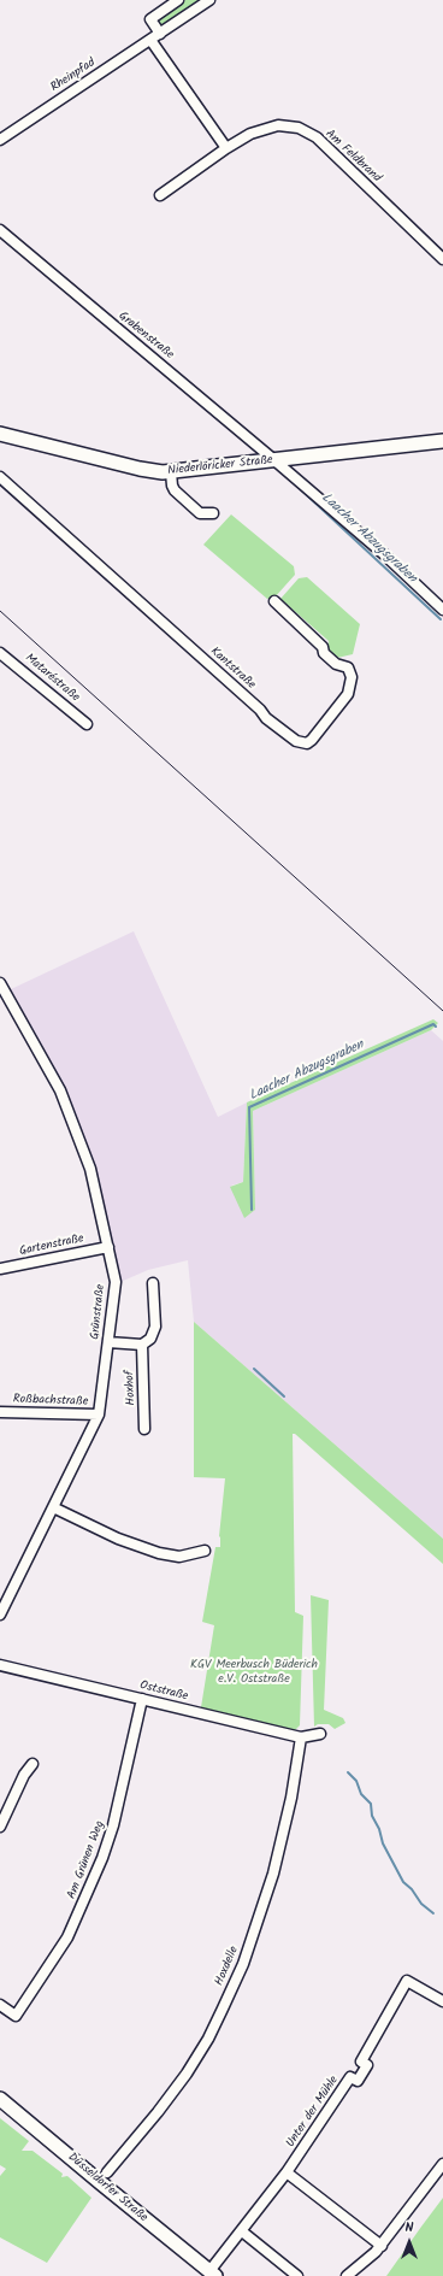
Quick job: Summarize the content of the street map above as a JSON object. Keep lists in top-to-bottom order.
{
  "streets": {
    "main road": ["Niederlöricker Straße", "Düsseldorfer Straße"],
    "street": [
      "Rheinpfad",
      "Am Feldbrand",
      "Grabenstraße",
      "Kantstraße",
      "Mataréstraße",
      "Gartenstraße",
      "Grünstraße",
      "Hoxhof",
      "Roßbachstraße",
      "Oststraße",
      "Am Grünen Weg",
      "Hoxdelle",
      "Unter der Mühle"
    ]
  },
  "crossings": [
    ["Grabenstraße", "Niederlöricker Straße"],
    ["Gartenstraße", "Grünstraße"],
    ["Grünstraße", "Roßbachstraße"],
    ["Oststraße", "Am Grünen Weg"],
    ["Oststraße", "Hoxdelle"],
    ["Unter der Mühle", "Düsseldorfer Straße"]
  ],
  "water": ["Laacher Abzugsgraben"],
  "parks": ["KGV Meerbusch Büderich e.V. Oststraße"],
  "north": "top"
}
